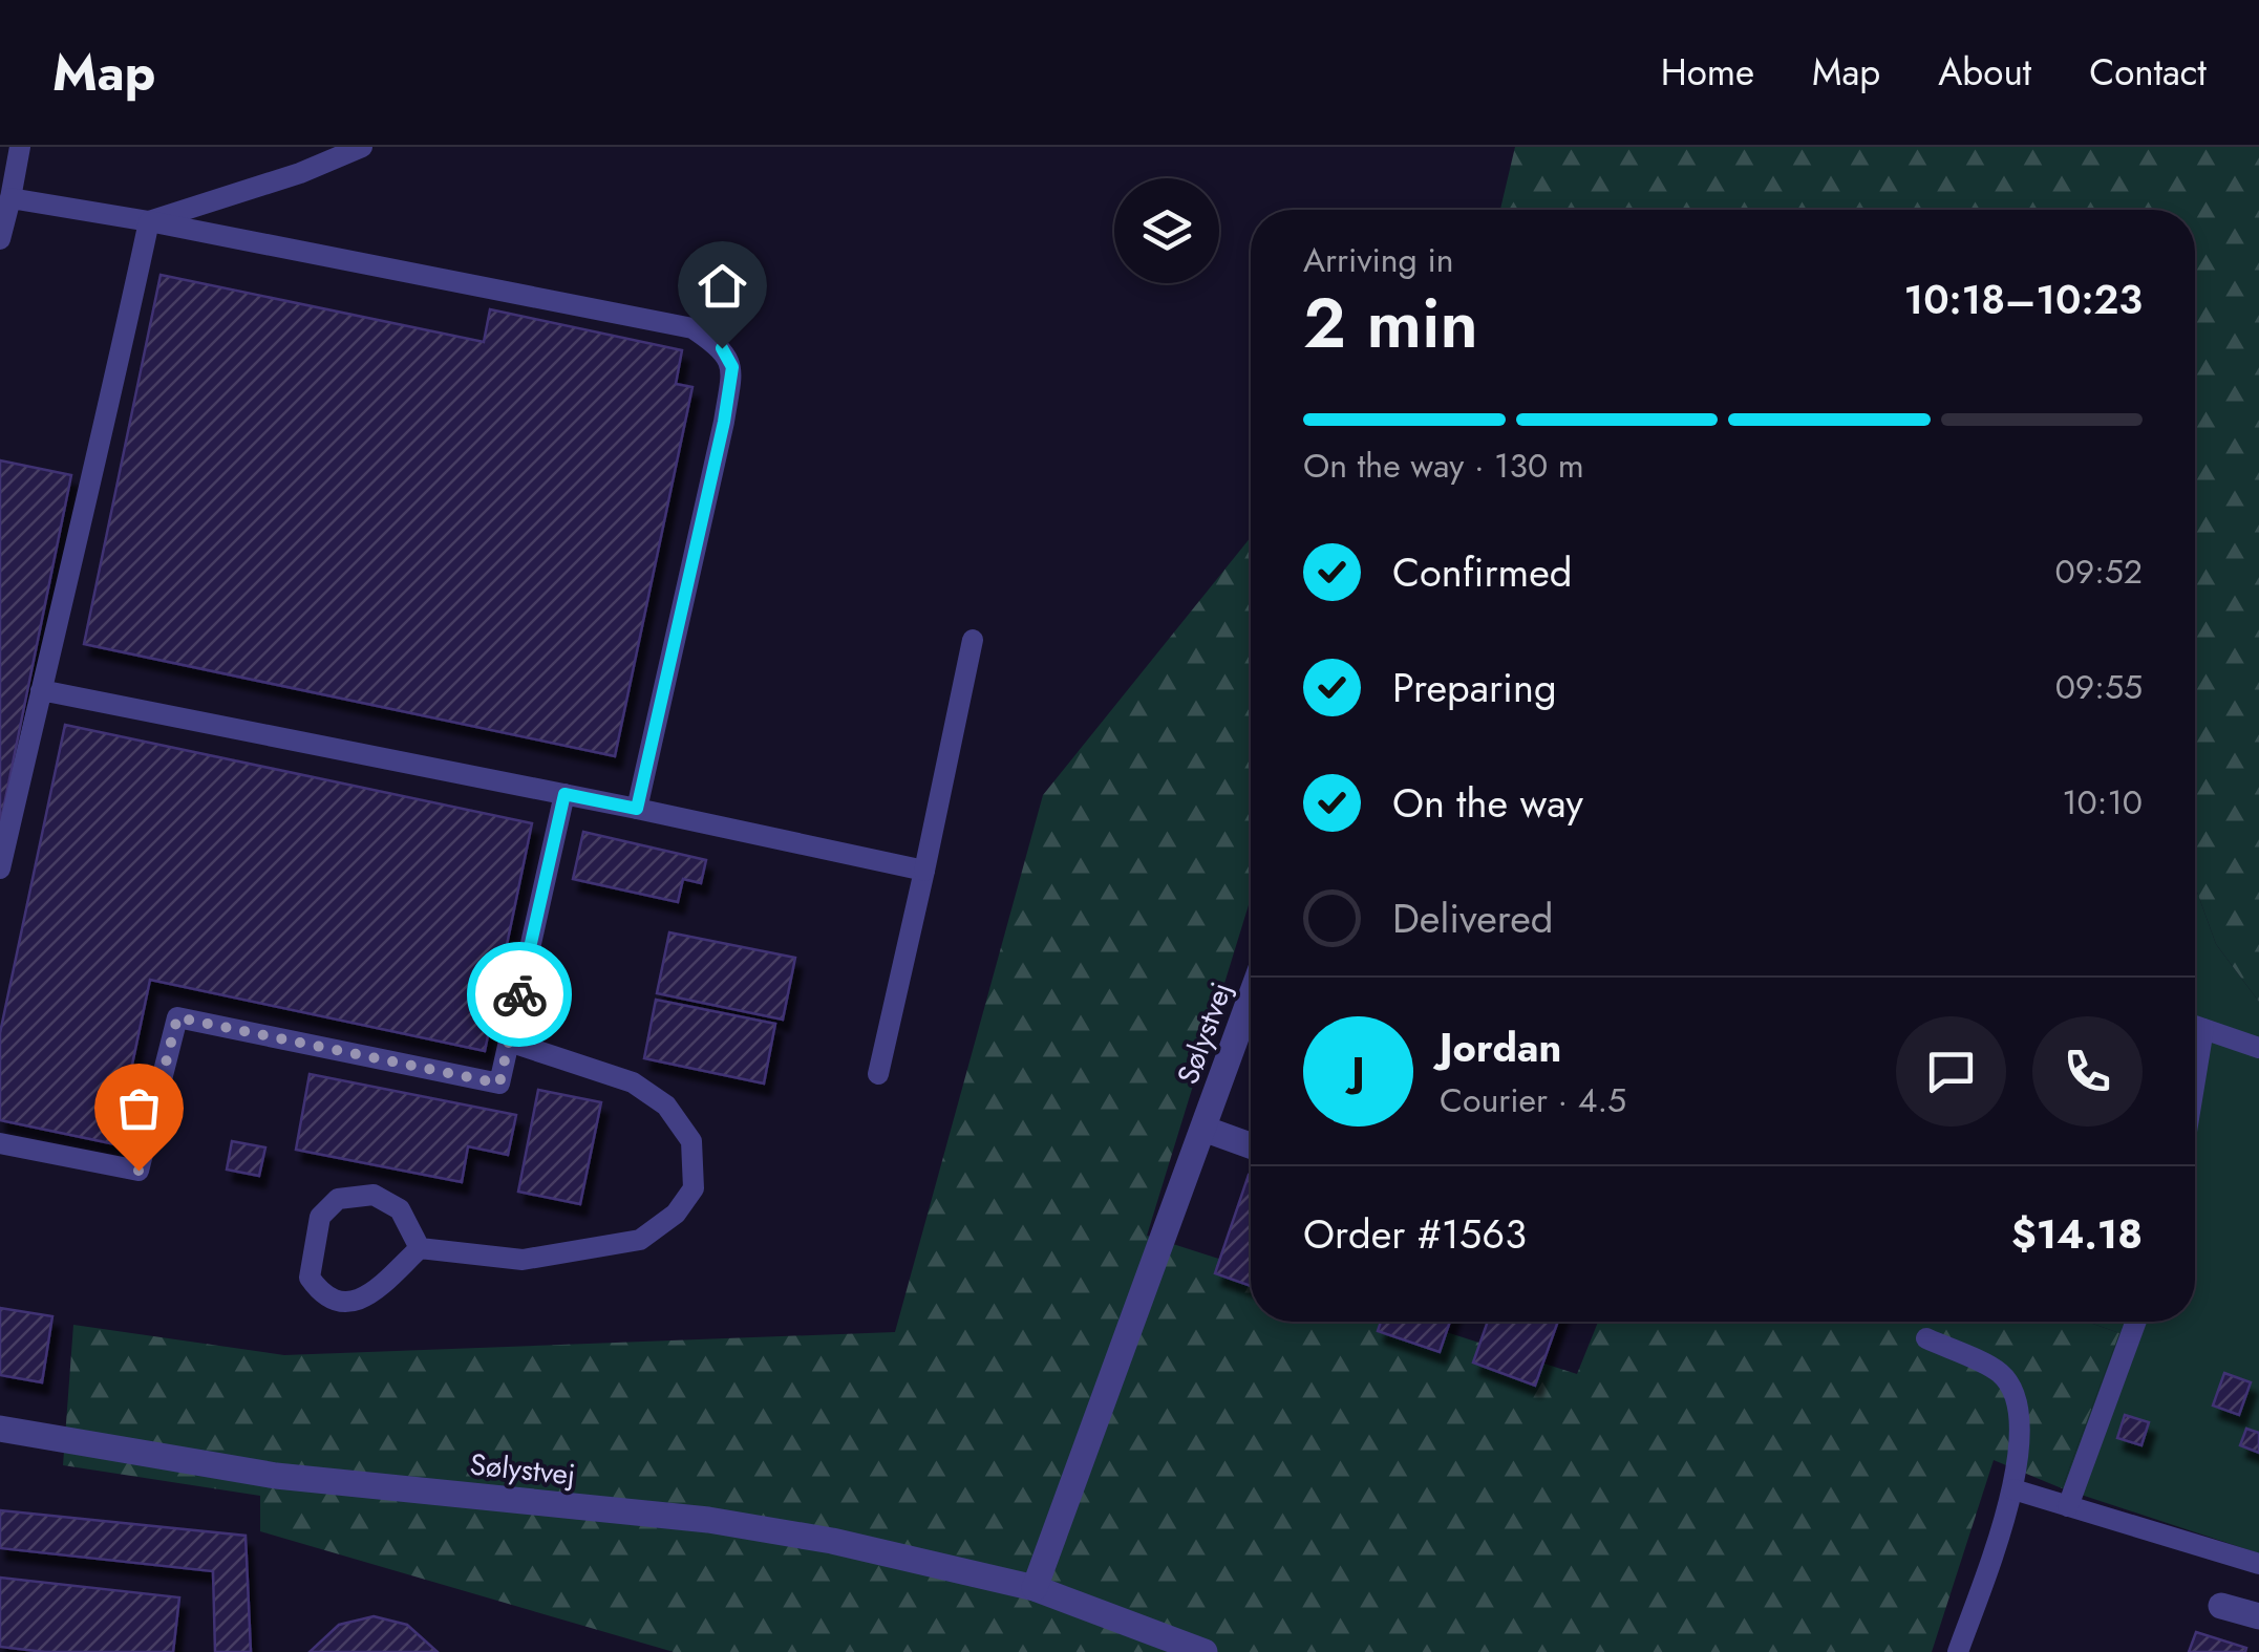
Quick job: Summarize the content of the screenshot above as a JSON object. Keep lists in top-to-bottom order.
{
  "streets": {
    "street": ["Sølystvej"]
  },
  "page": {
    "header": "Map",
    "nav": [
      "Home",
      "Map",
      "About",
      "Contact"
    ],
    "heading": ["2 min", "Arriving in", "10:18–10:23"],
    "panel": [
      "Jordan",
      "Courier · 4.5",
      "Order #1563",
      "$14.18"
    ],
    "bar": "On the way · 130 m",
    "list": [
      ["Confirmed", "09:52"],
      ["Preparing", "09:55"],
      ["On the way", "10:10"],
      "Delivered"
    ],
    "round": "J"
  }
}
